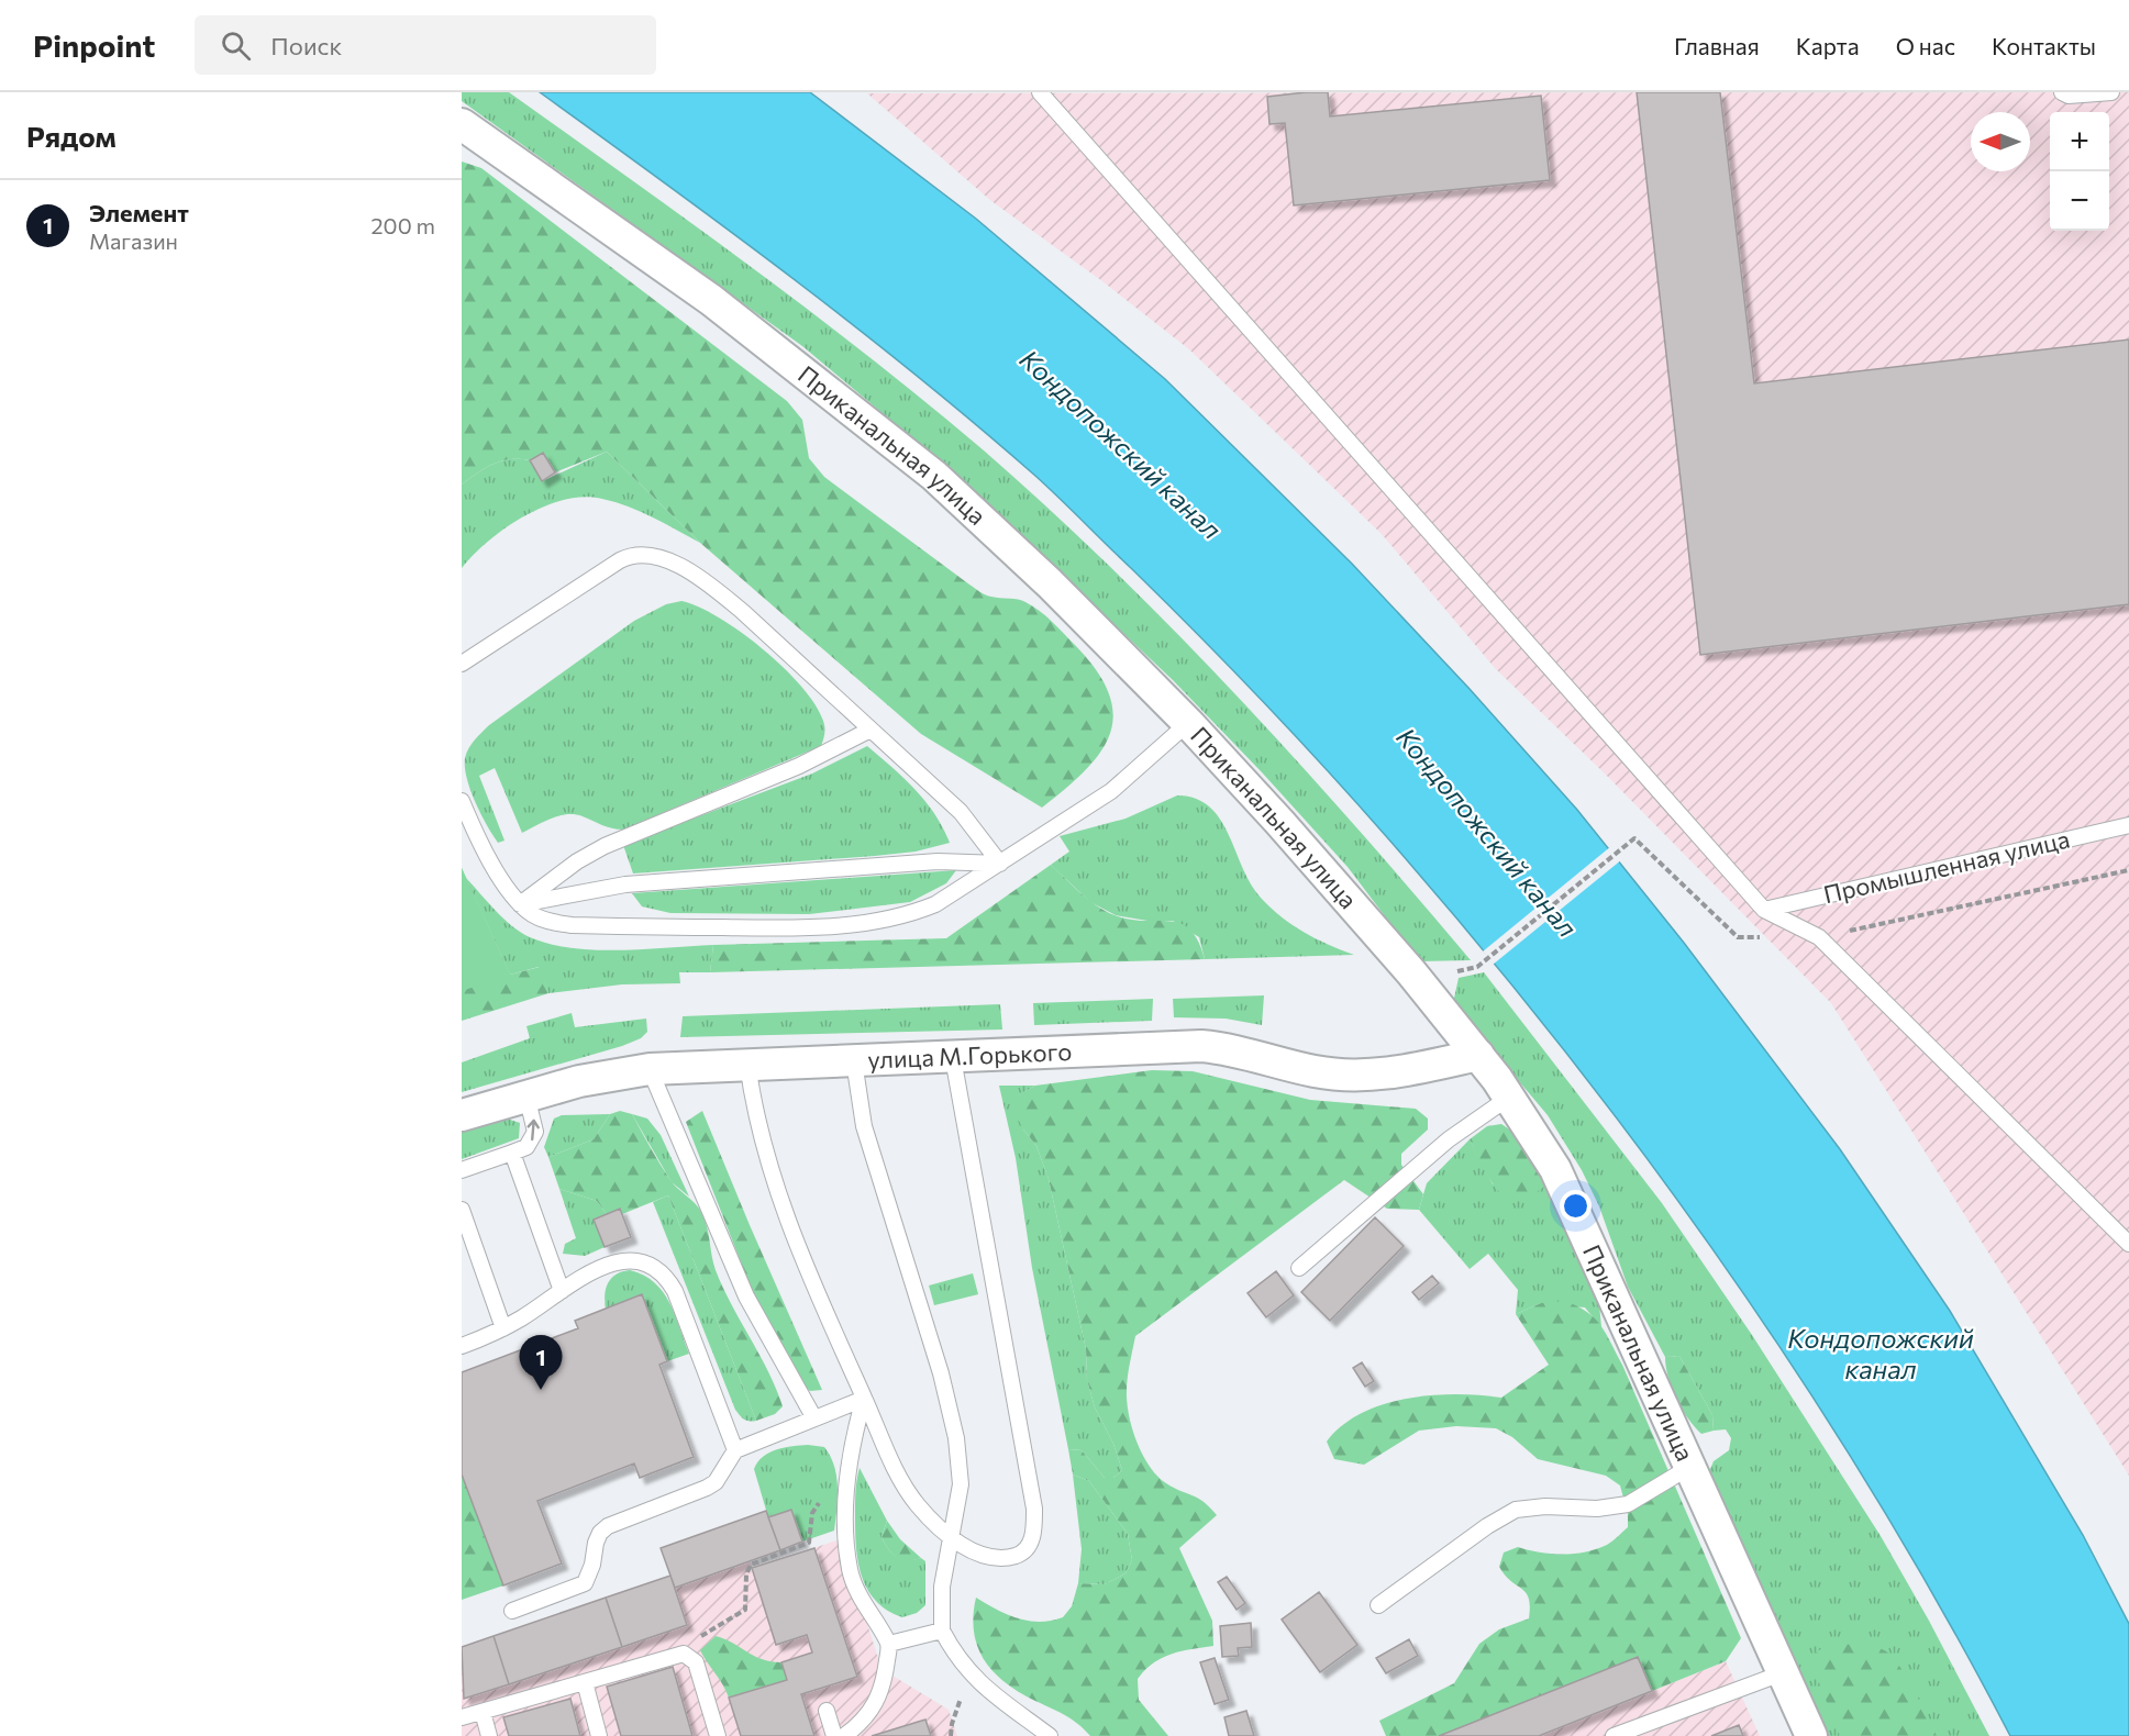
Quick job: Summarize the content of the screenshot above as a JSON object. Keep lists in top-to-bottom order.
{
  "streets": {
    "street": ["Приканальная улица", "улица М.Горького"],
    "lane": ["Промышленная улица"]
  },
  "crossings": [
    ["Приканальная улица", "улица М.Горького"]
  ],
  "water": ["Кондопожский канал"],
  "north": "left",
  "page": {
    "header": "Pinpoint",
    "search": "Поиск",
    "nav": [
      "Главная",
      "Карта",
      "О нас",
      "Контакты"
    ],
    "heading": "Рядом",
    "map_buttons": ["+", "−"],
    "list": [
      {
        "mark": "1",
        "name": "Элемент",
        "note": "Магазин",
        "value": "200 m"
      }
    ],
    "pins": "1"
  }
}
